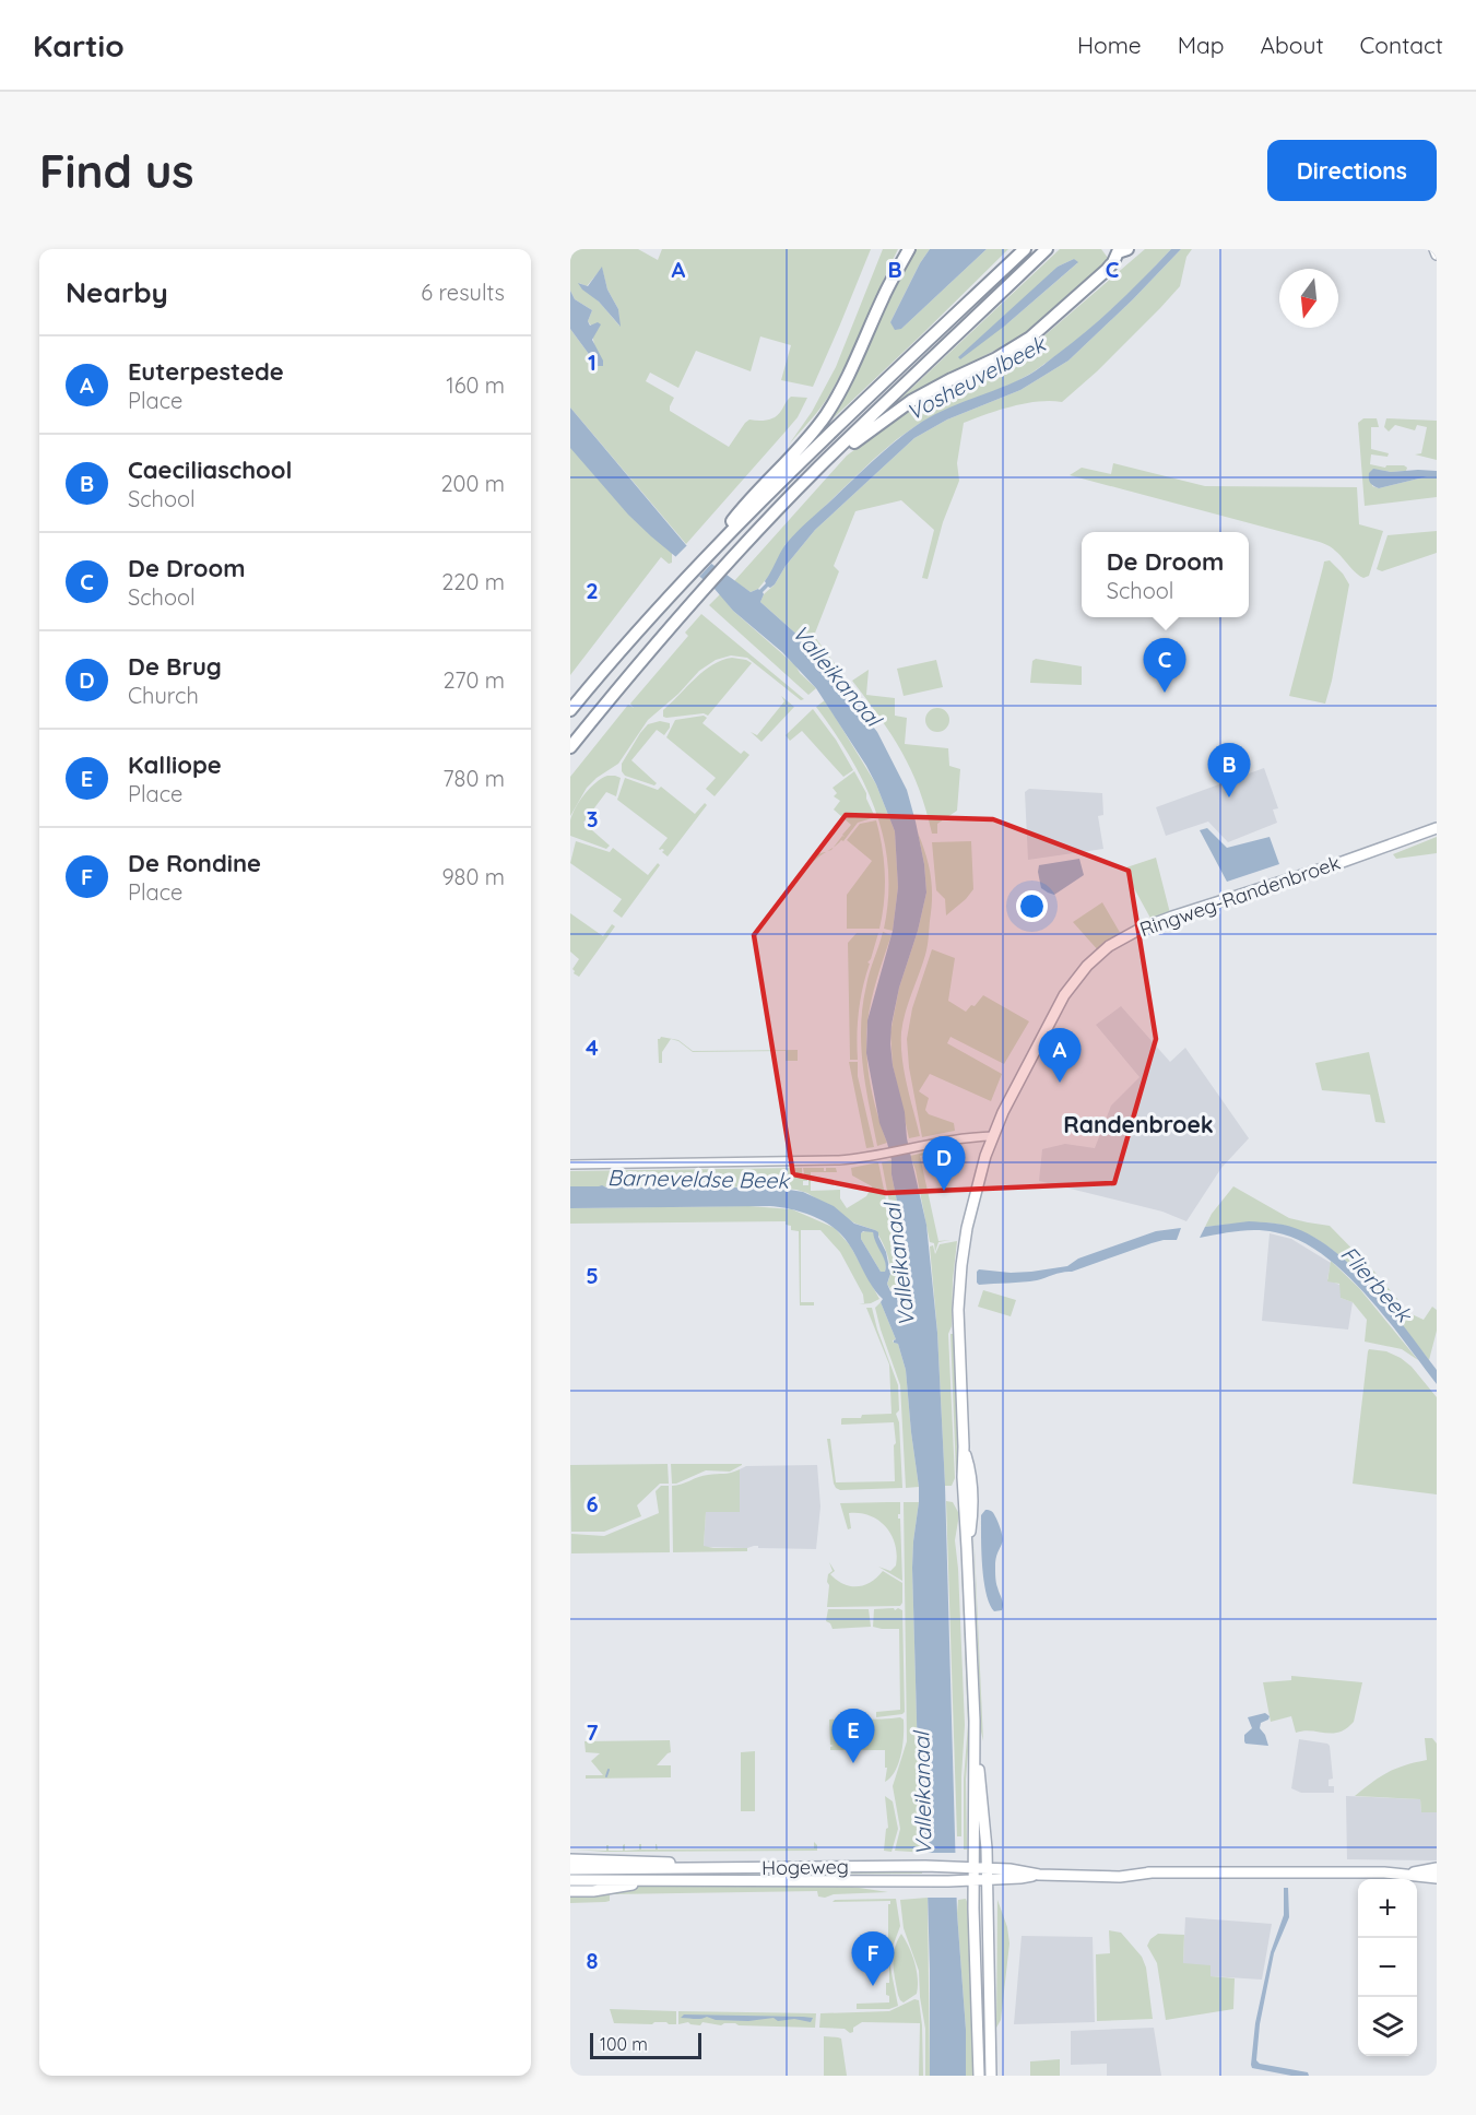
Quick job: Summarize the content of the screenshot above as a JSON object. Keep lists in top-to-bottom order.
{
  "streets": {
    "main road": ["Ringweg-Randenbroek", "Hogeweg"]
  },
  "crossings": [
    ["Ringweg-Randenbroek", "Hogeweg"]
  ],
  "districts": ["Randenbroek"],
  "water": [
    "Vosheuvelbeek",
    "Valleikanaal",
    "Barneveldse Beek",
    "Flierbeek"
  ],
  "scale_bar": "100 m",
  "north": "bottom",
  "page": {
    "header": "Kartio",
    "nav": [
      "Home",
      "Map",
      "About",
      "Contact"
    ],
    "buttons": "Directions",
    "title": "Find us",
    "heading": ["Nearby", "6 results"],
    "list": [
      {
        "mark": "A",
        "name": "Euterpestede",
        "note": "Place",
        "value": "160 m"
      },
      {
        "mark": "B",
        "name": "Caeciliaschool",
        "note": "School",
        "value": "200 m"
      },
      {
        "mark": "C",
        "name": "De Droom",
        "note": "School",
        "value": "220 m"
      },
      {
        "mark": "D",
        "name": "De Brug",
        "note": "Church",
        "value": "270 m"
      },
      {
        "mark": "E",
        "name": "Kalliope",
        "note": "Place",
        "value": "780 m"
      },
      {
        "mark": "F",
        "name": "De Rondine",
        "note": "Place",
        "value": "980 m"
      }
    ],
    "popup": ["De Droom", "School"],
    "pins": [
      "C",
      "B",
      "A",
      "D",
      "E",
      "F"
    ],
    "map_buttons": ["+", "−"],
    "scale": "100 m"
  },
  "grid": {
    "columns": ["A", "B", "C"],
    "rows": [
      "1",
      "2",
      "3",
      "4",
      "5",
      "6",
      "7",
      "8"
    ]
  }
}
